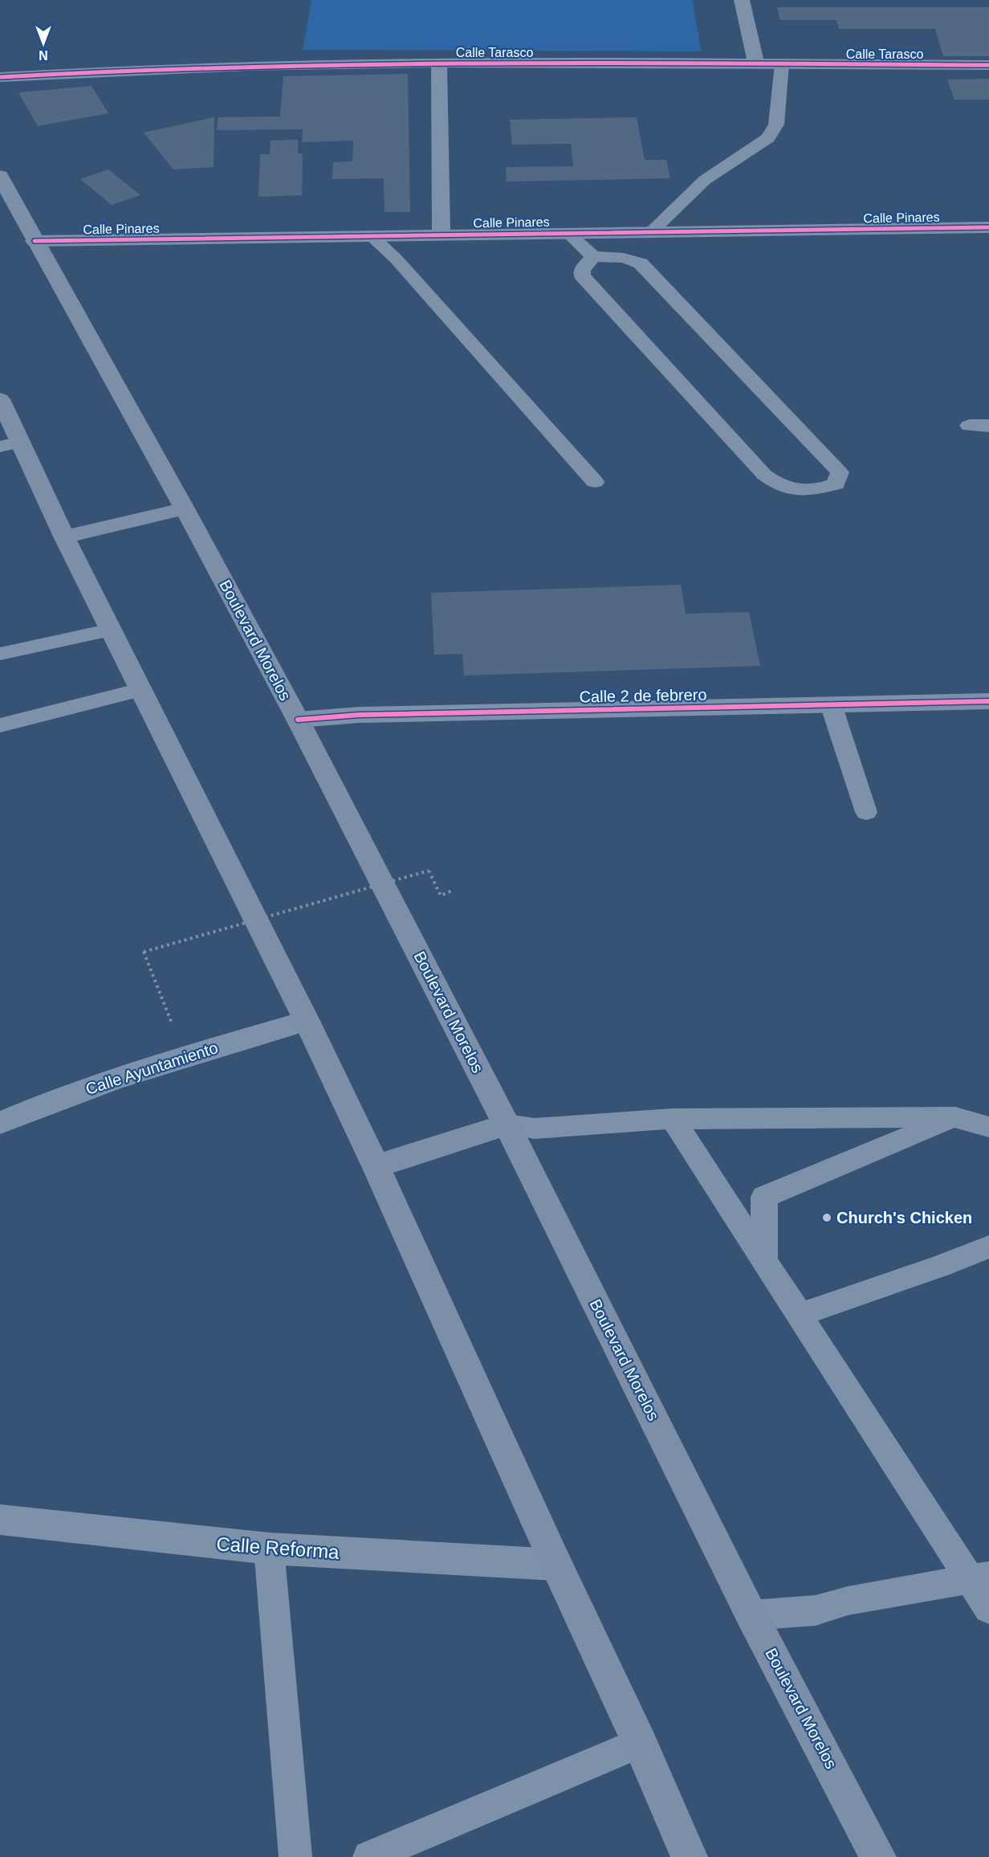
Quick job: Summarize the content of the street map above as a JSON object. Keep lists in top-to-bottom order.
{
  "streets": {
    "main road": ["Boulevard Morelos"],
    "street": [
      "Calle Tarasco",
      "Calle Pinares",
      "Calle 2 de febrero",
      "Calle Ayuntamiento",
      "Calle Reforma"
    ]
  },
  "crossings": [
    ["Calle Pinares", "Boulevard Morelos"],
    ["Boulevard Morelos", "Calle 2 de febrero"]
  ],
  "places": ["Church's Chicken"],
  "north": "bottom"
}
